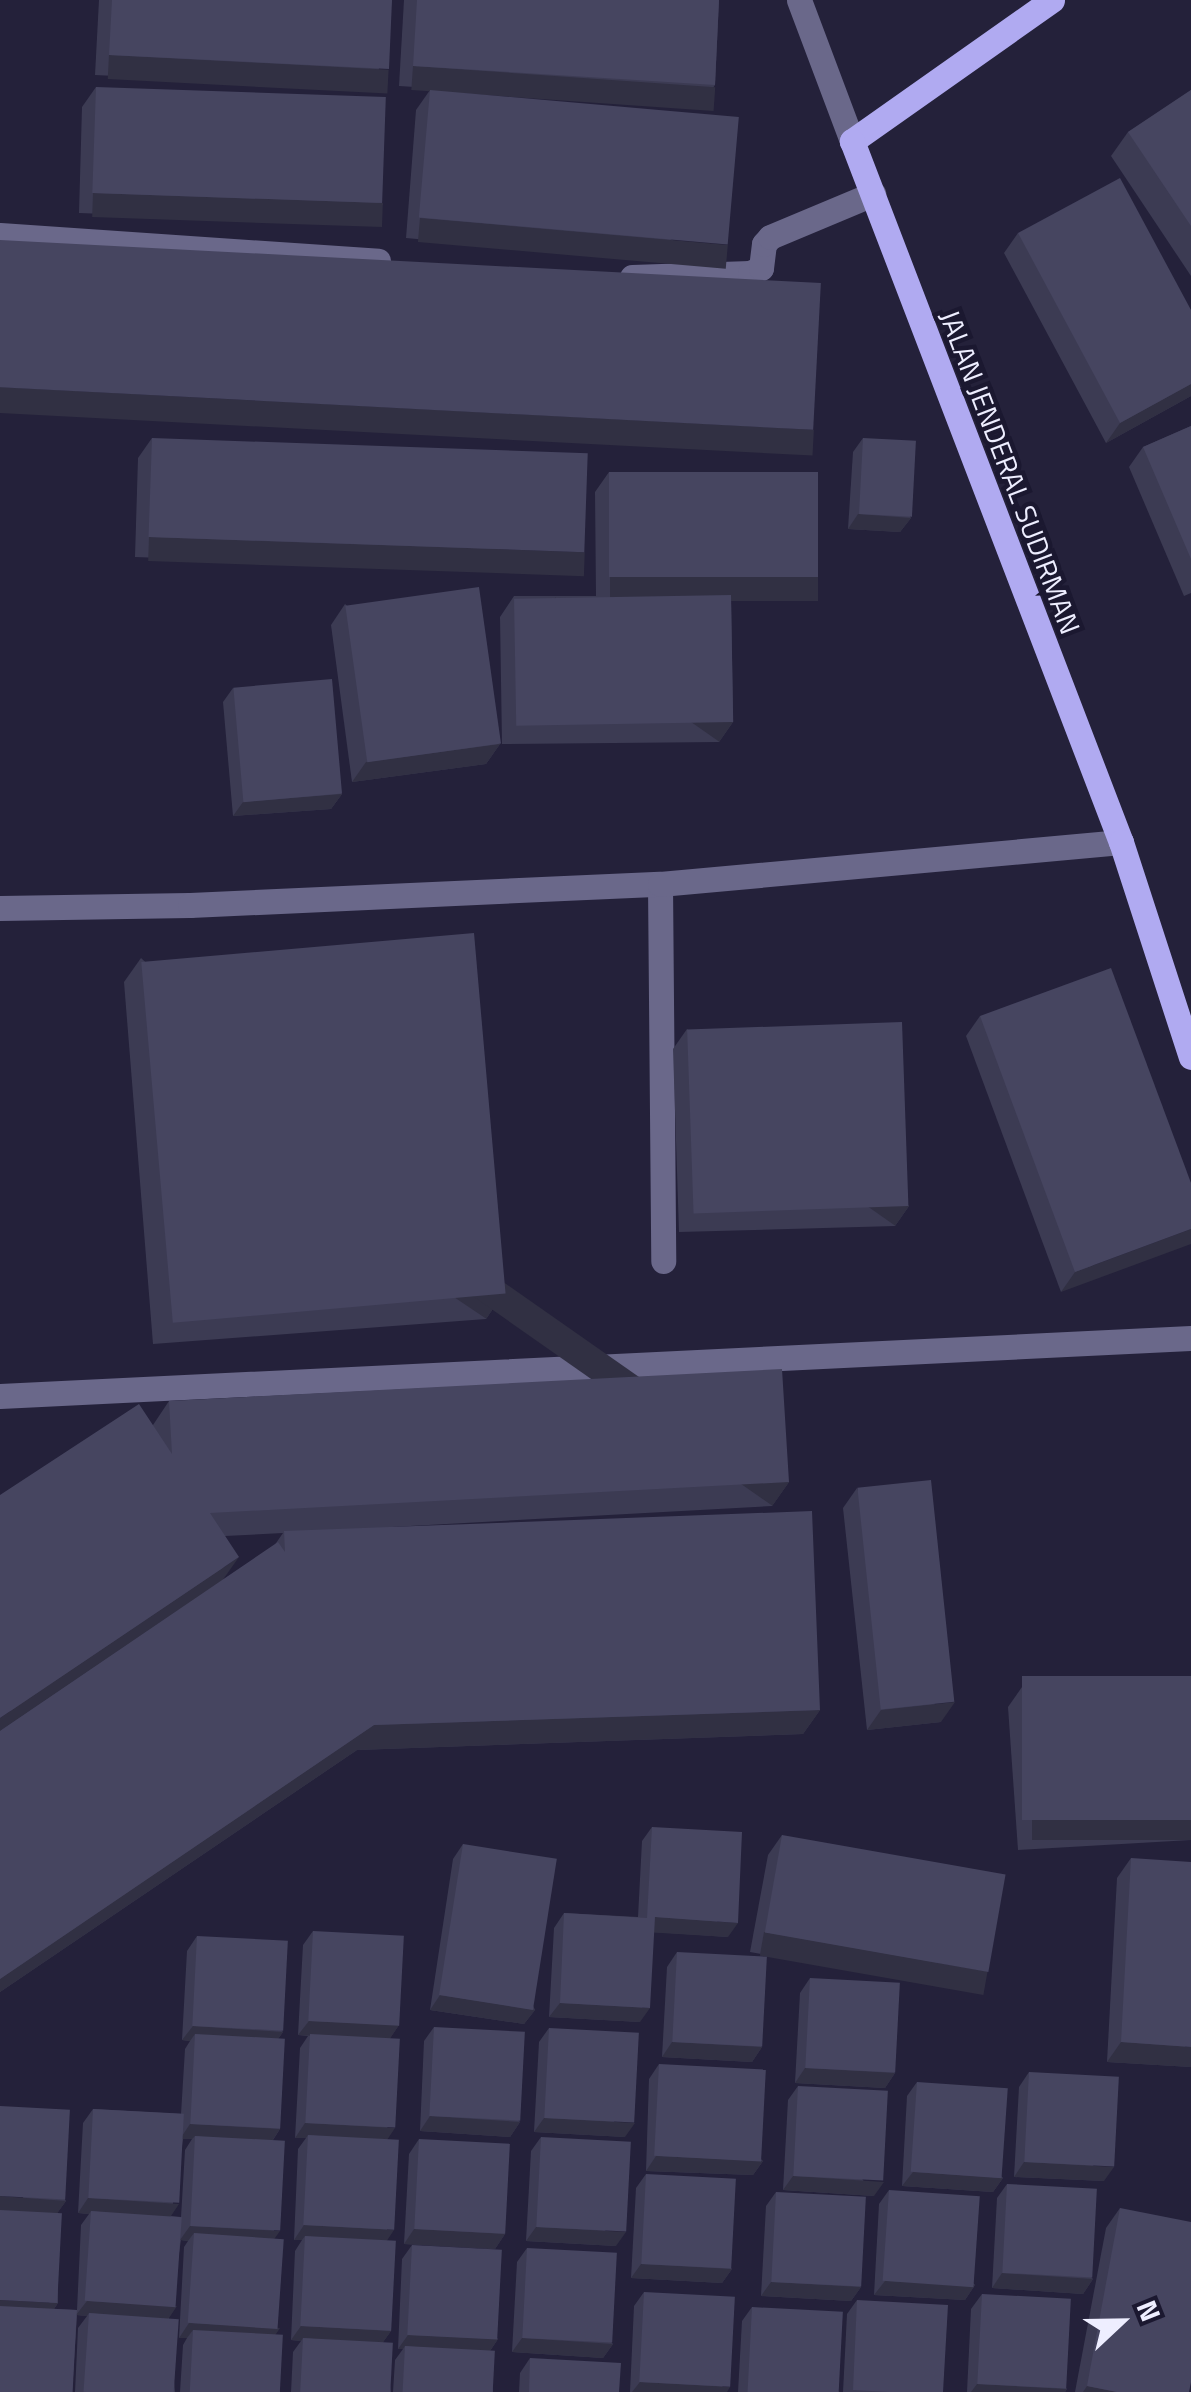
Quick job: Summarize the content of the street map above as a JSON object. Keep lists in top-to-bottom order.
{
  "streets": {
    "main road": ["JALAN JENDERAL SUDIRMAN"]
  },
  "north": "right"
}
